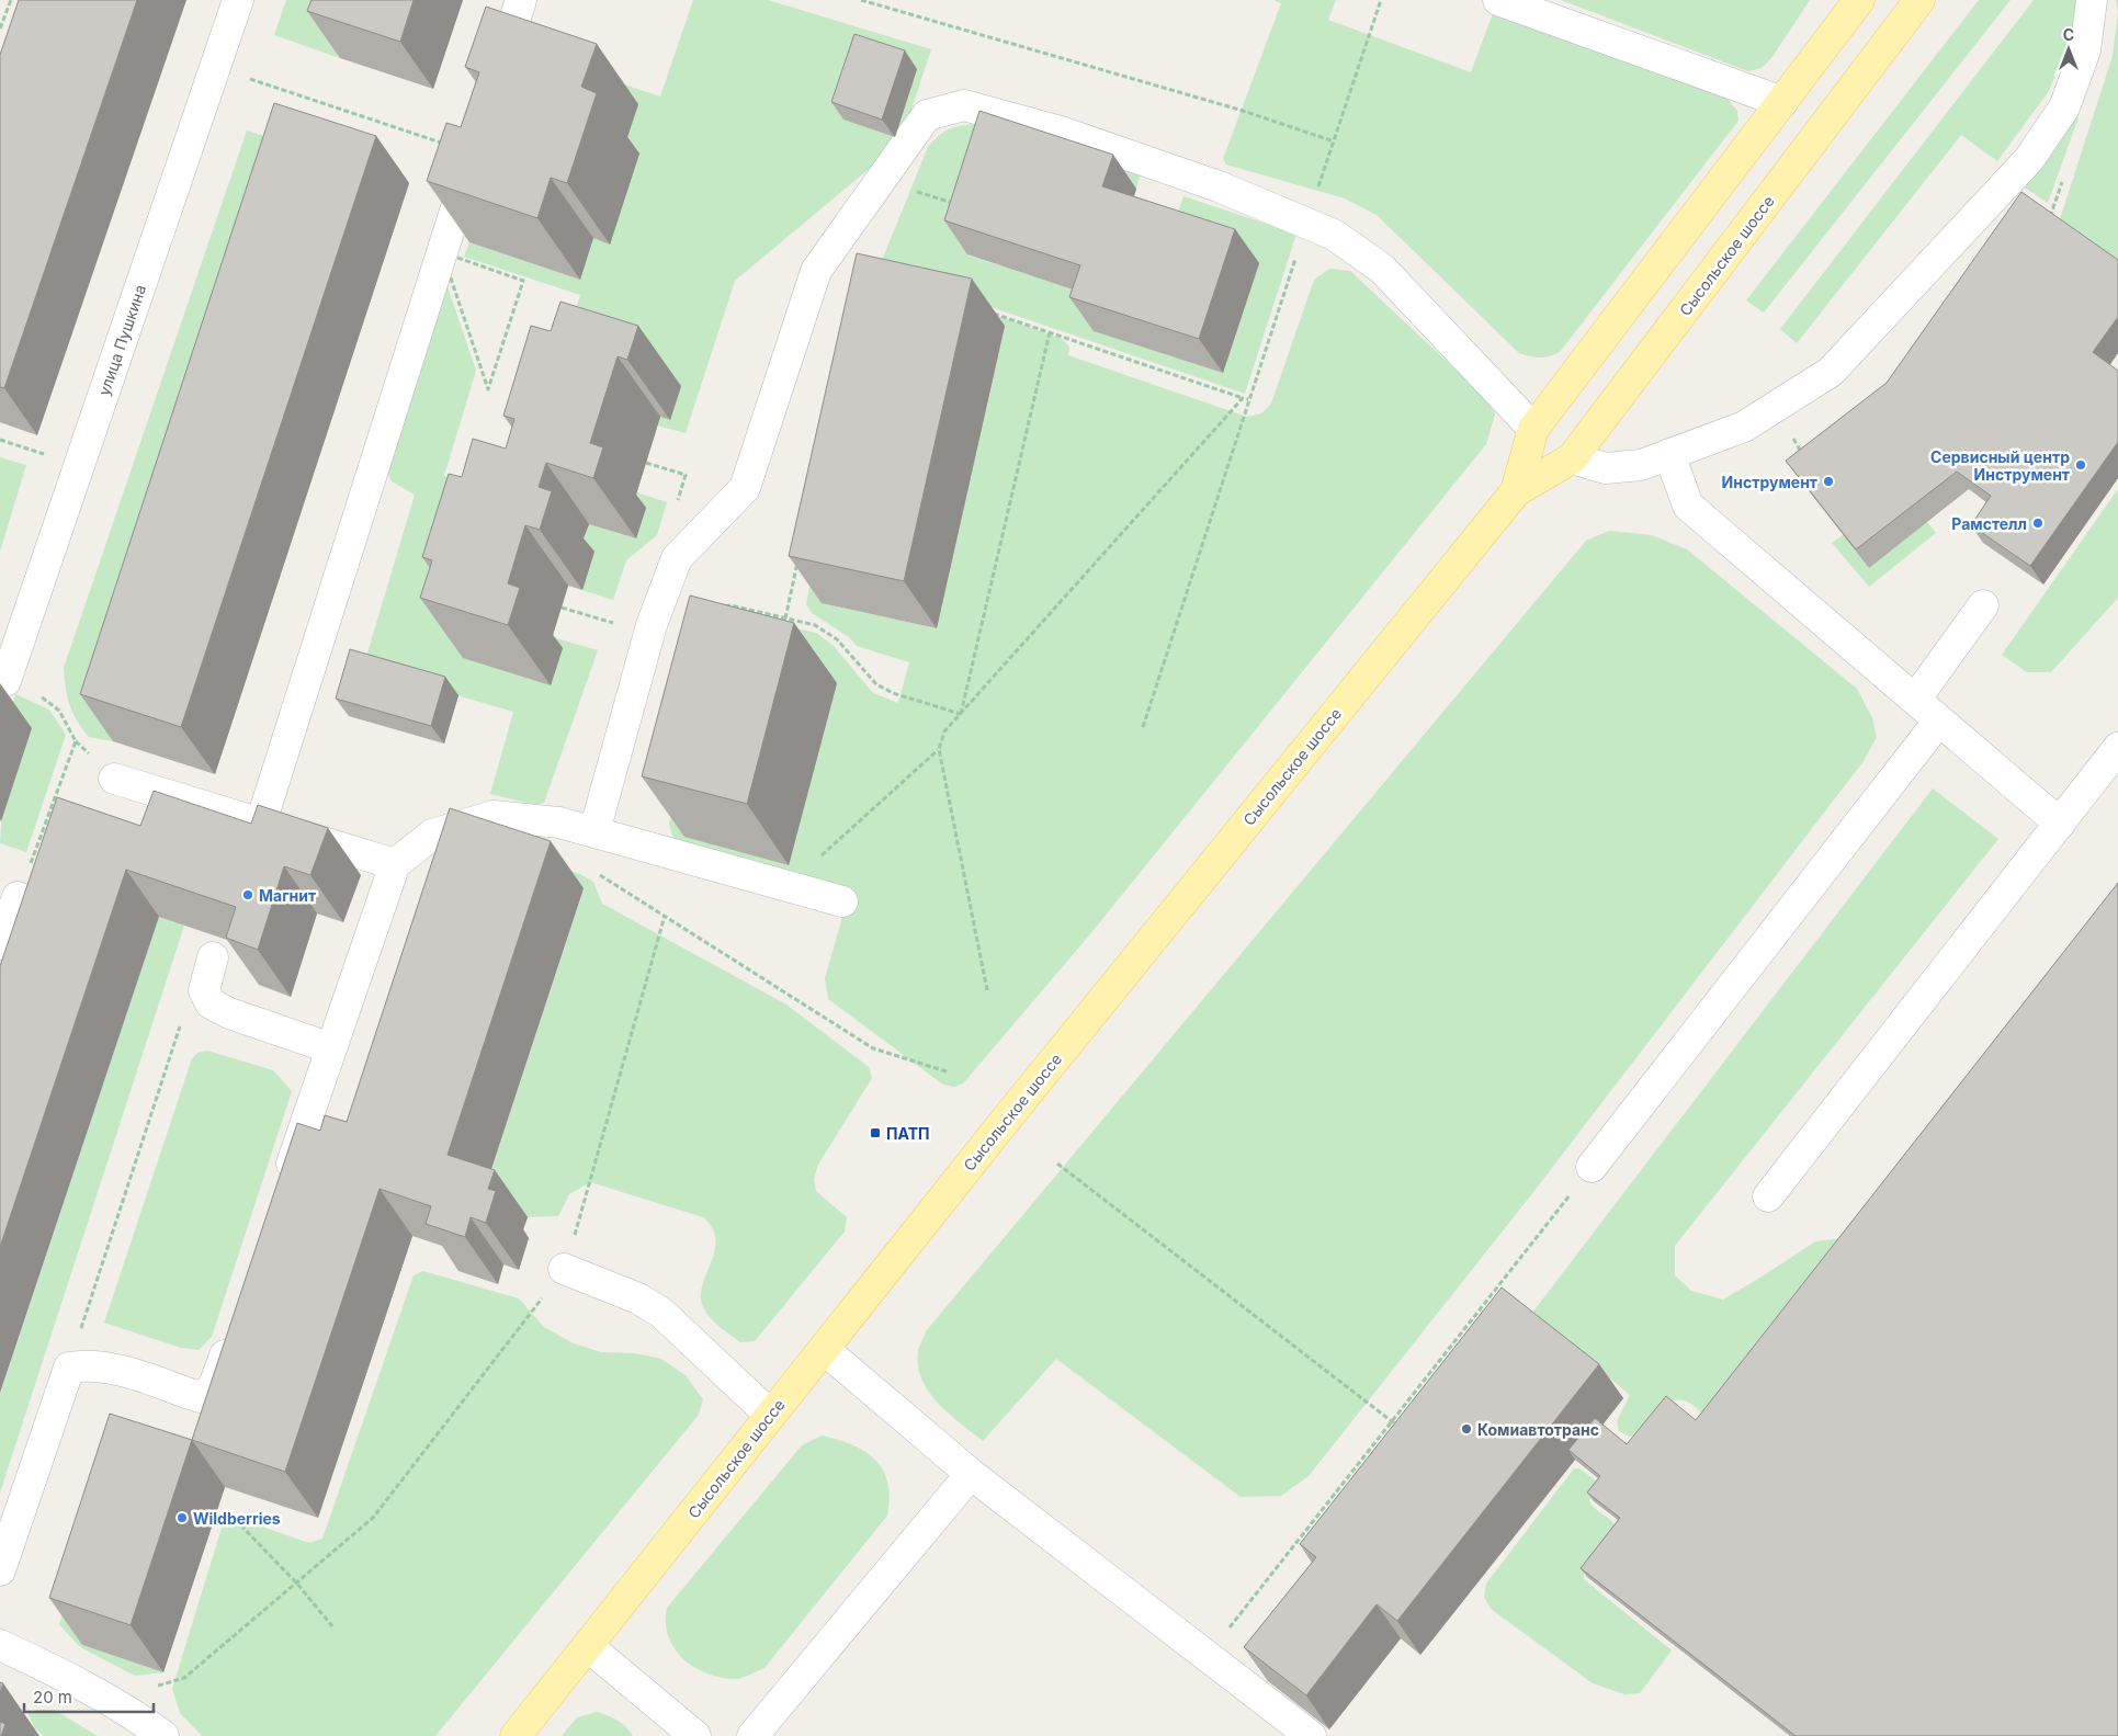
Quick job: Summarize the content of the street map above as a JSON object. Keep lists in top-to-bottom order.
{
  "streets": {
    "main road": ["Сысольское шоссе"],
    "street": ["улица Пушкина"]
  },
  "places": {
    "other": [
      "Сервисный центр Инструмент",
      "Инструмент",
      "Рамстелл",
      "Магнит",
      "Комиавтотранс",
      "Wildberries"
    ],
    "transit": ["ПАТП"]
  },
  "scale_bar": "20 m",
  "north": "top"
}
